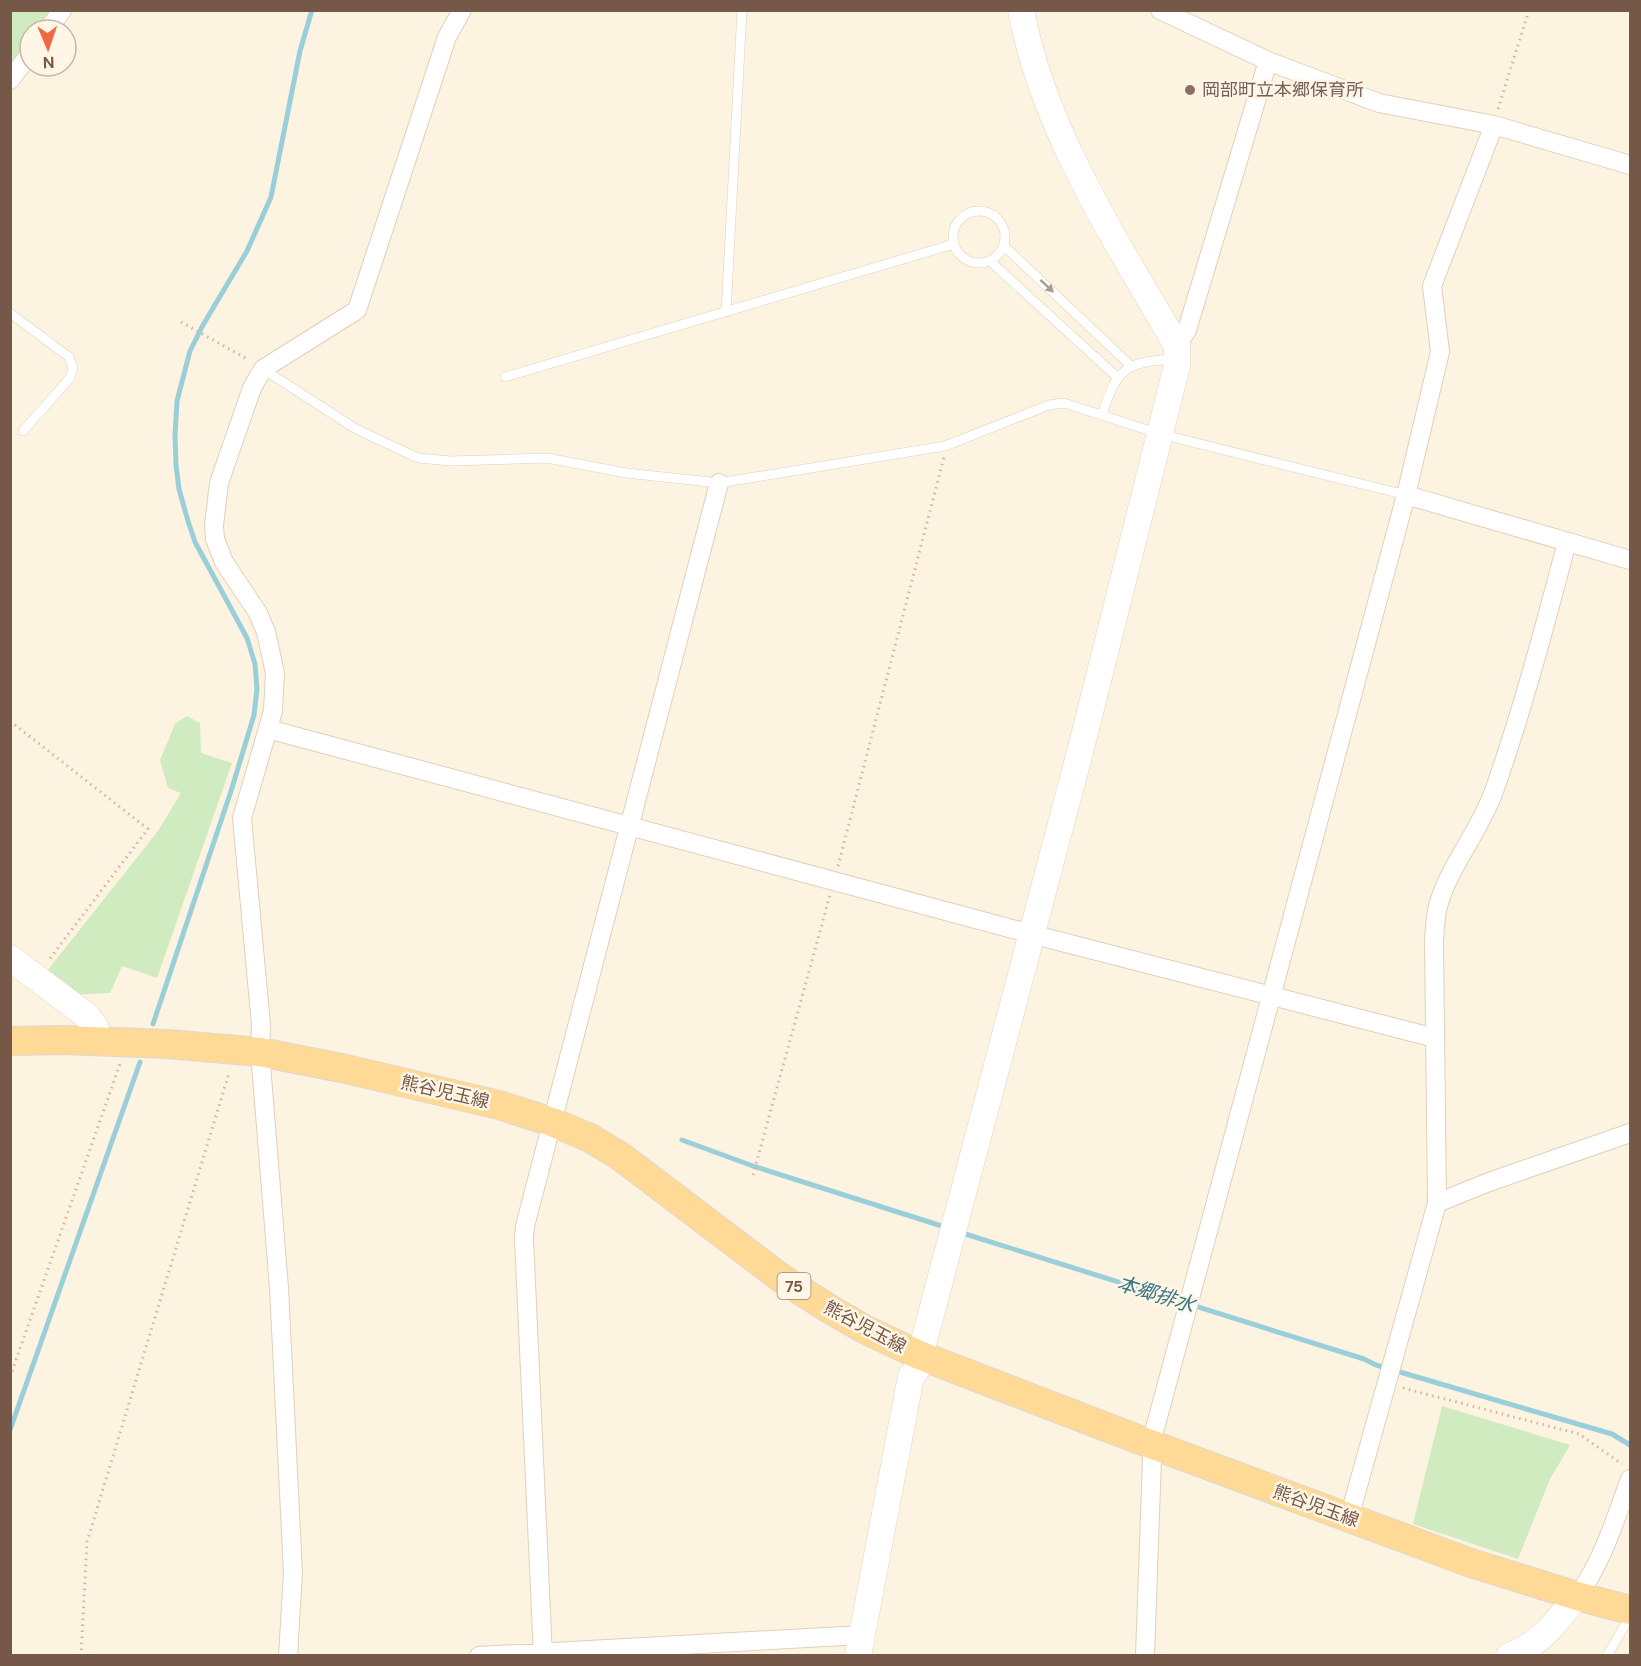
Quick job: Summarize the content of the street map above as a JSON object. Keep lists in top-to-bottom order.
{
  "streets": {
    "main road": ["熊谷児玉線", "75"]
  },
  "water": ["本郷排水"],
  "places": ["岡部町立本郷保育所"],
  "north": "bottom"
}
